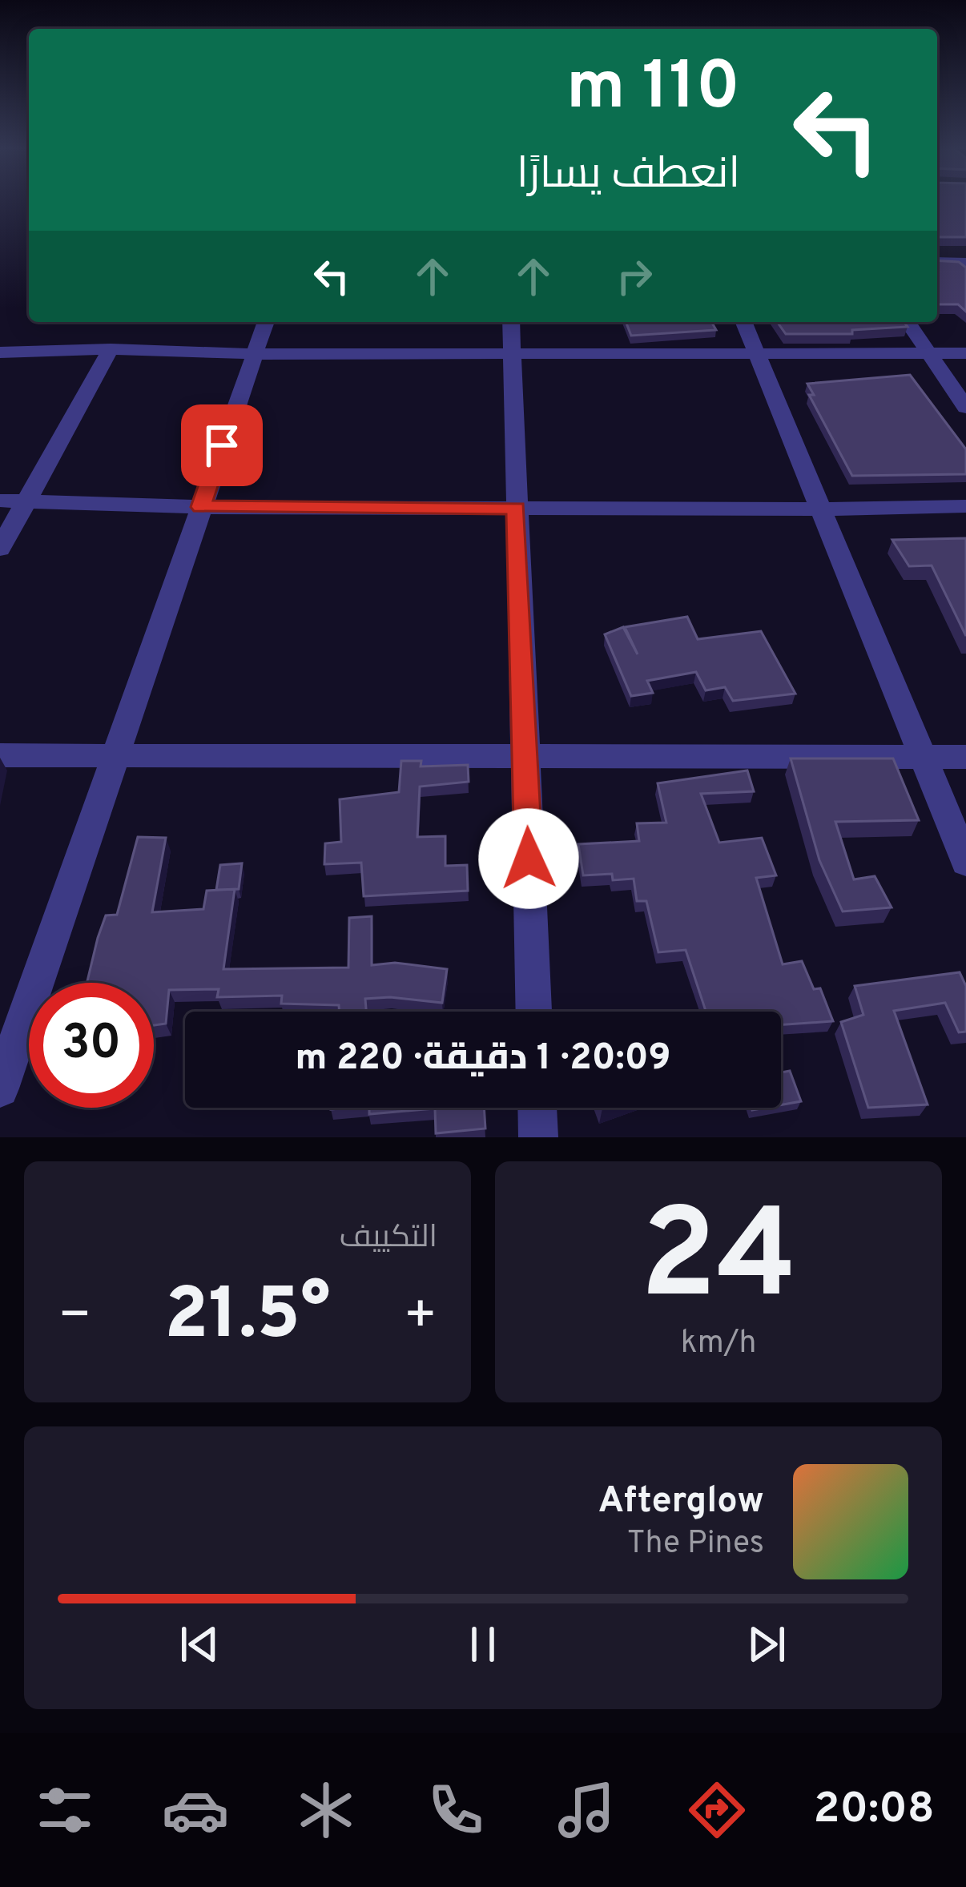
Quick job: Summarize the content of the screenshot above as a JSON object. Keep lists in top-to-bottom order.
{
  "page": {
    "turn": ["110 m", "انعطف يسارًا"],
    "limit": "30",
    "trip": "20:09 · 1 دقيقة · 220 m",
    "tile": [
      ["24", "km/h"],
      "التكييف"
    ],
    "heat": ["−", "21.5°", "+"],
    "song": ["Afterglow", "The Pines"],
    "tabs": "20:08"
  }
}
